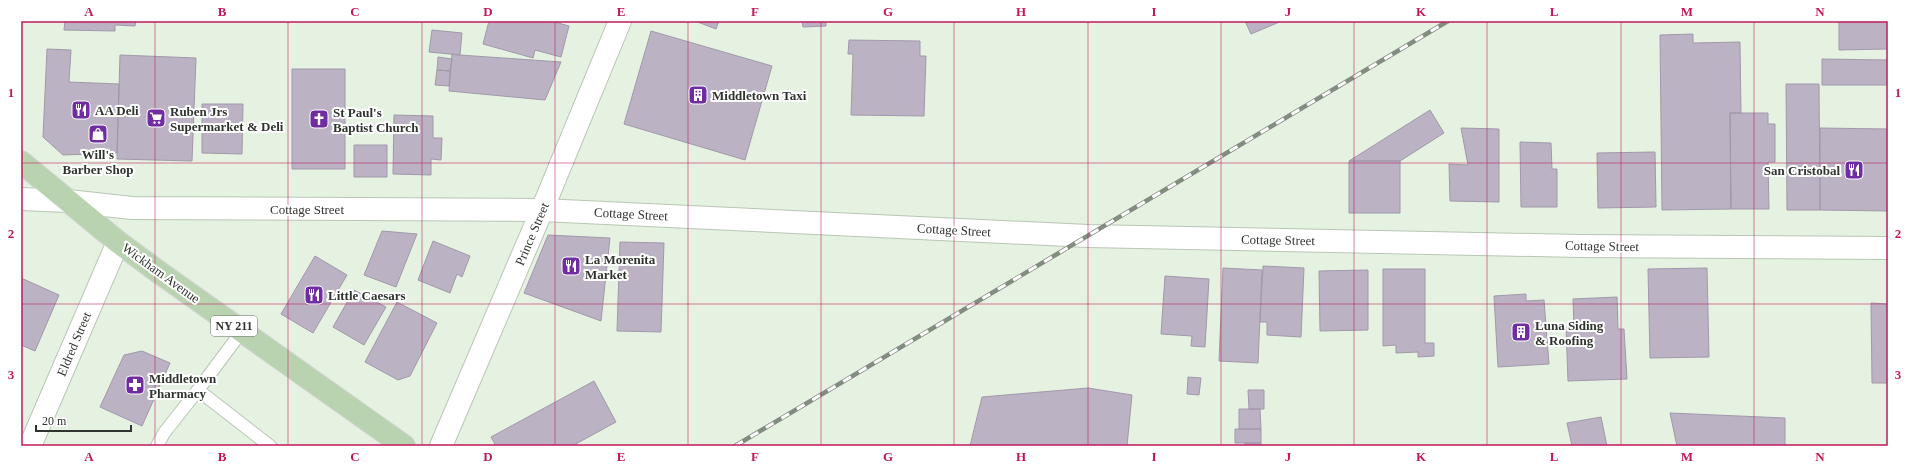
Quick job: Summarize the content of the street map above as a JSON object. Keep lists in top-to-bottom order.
{
  "streets": {
    "main road": ["Wickham Avenue", "NY 211"],
    "street": ["Cottage Street", "Prince Street", "Eldred Street"]
  },
  "crossings": [
    ["Cottage Street", "Prince Street"],
    ["Cottage Street", "Wickham Avenue"],
    ["Wickham Avenue", "Eldred Street"]
  ],
  "places": {
    "building": ["Middletown Taxi", "Luna Siding & Roofing"],
    "restaurant": [
      "AA Deli",
      "San Cristobal",
      "La Morenita Market",
      "Little Caesars"
    ],
    "supermarket": ["Ruben Jrs Supermarket & Deli"],
    "church": ["St Paul's Baptist Church"],
    "shop": ["Will's Barber Shop"],
    "pharmacy": ["Middletown Pharmacy"]
  },
  "scale_bar": "20 m",
  "grid": {
    "columns": [
      "A",
      "B",
      "C",
      "D",
      "E",
      "F",
      "G",
      "H",
      "I",
      "J",
      "K",
      "L",
      "M",
      "N"
    ],
    "rows": ["1", "2", "3"]
  }
}
